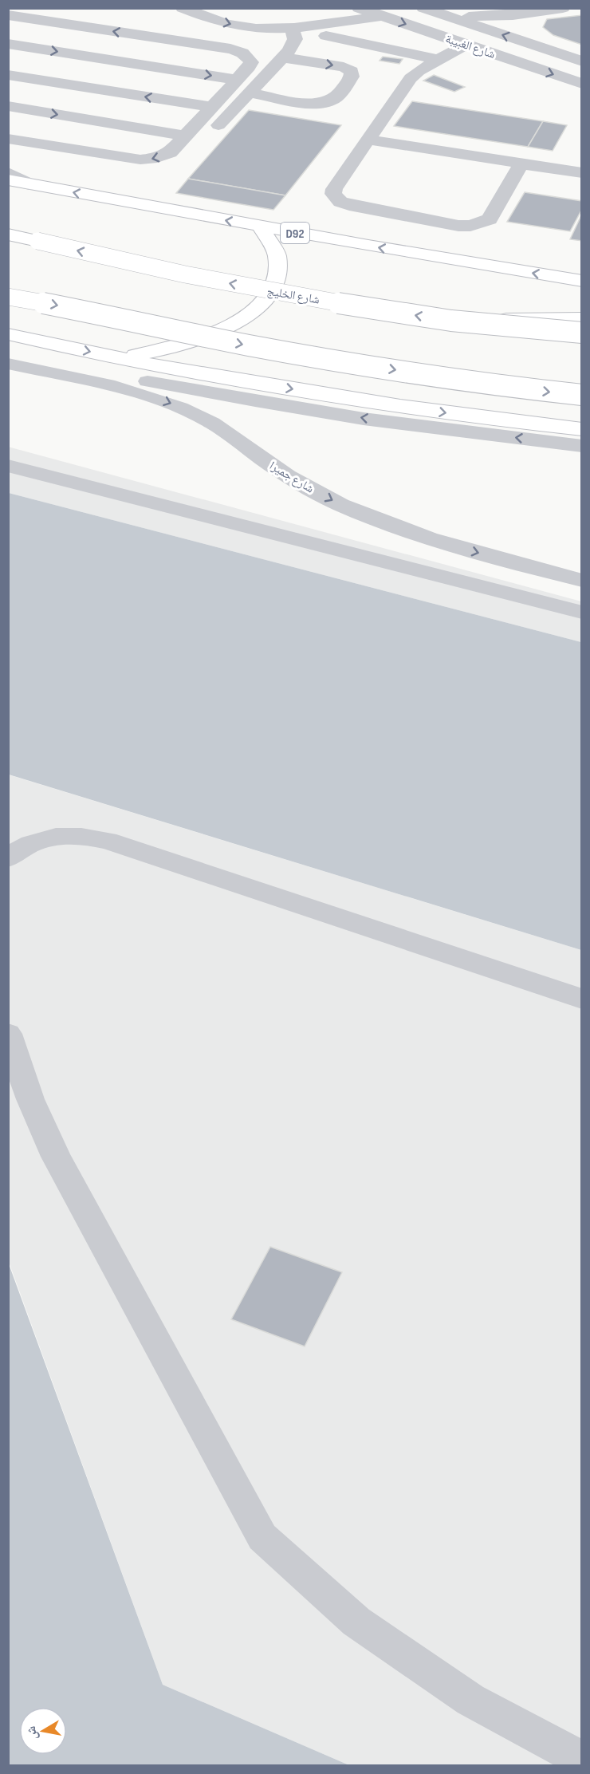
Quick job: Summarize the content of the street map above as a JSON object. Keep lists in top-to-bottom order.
{
  "streets": {
    "main road": ["D92", "شارع الخليج"],
    "street": ["شارع الغبيبة", "شارع جميرا"]
  },
  "north": "left"
}
